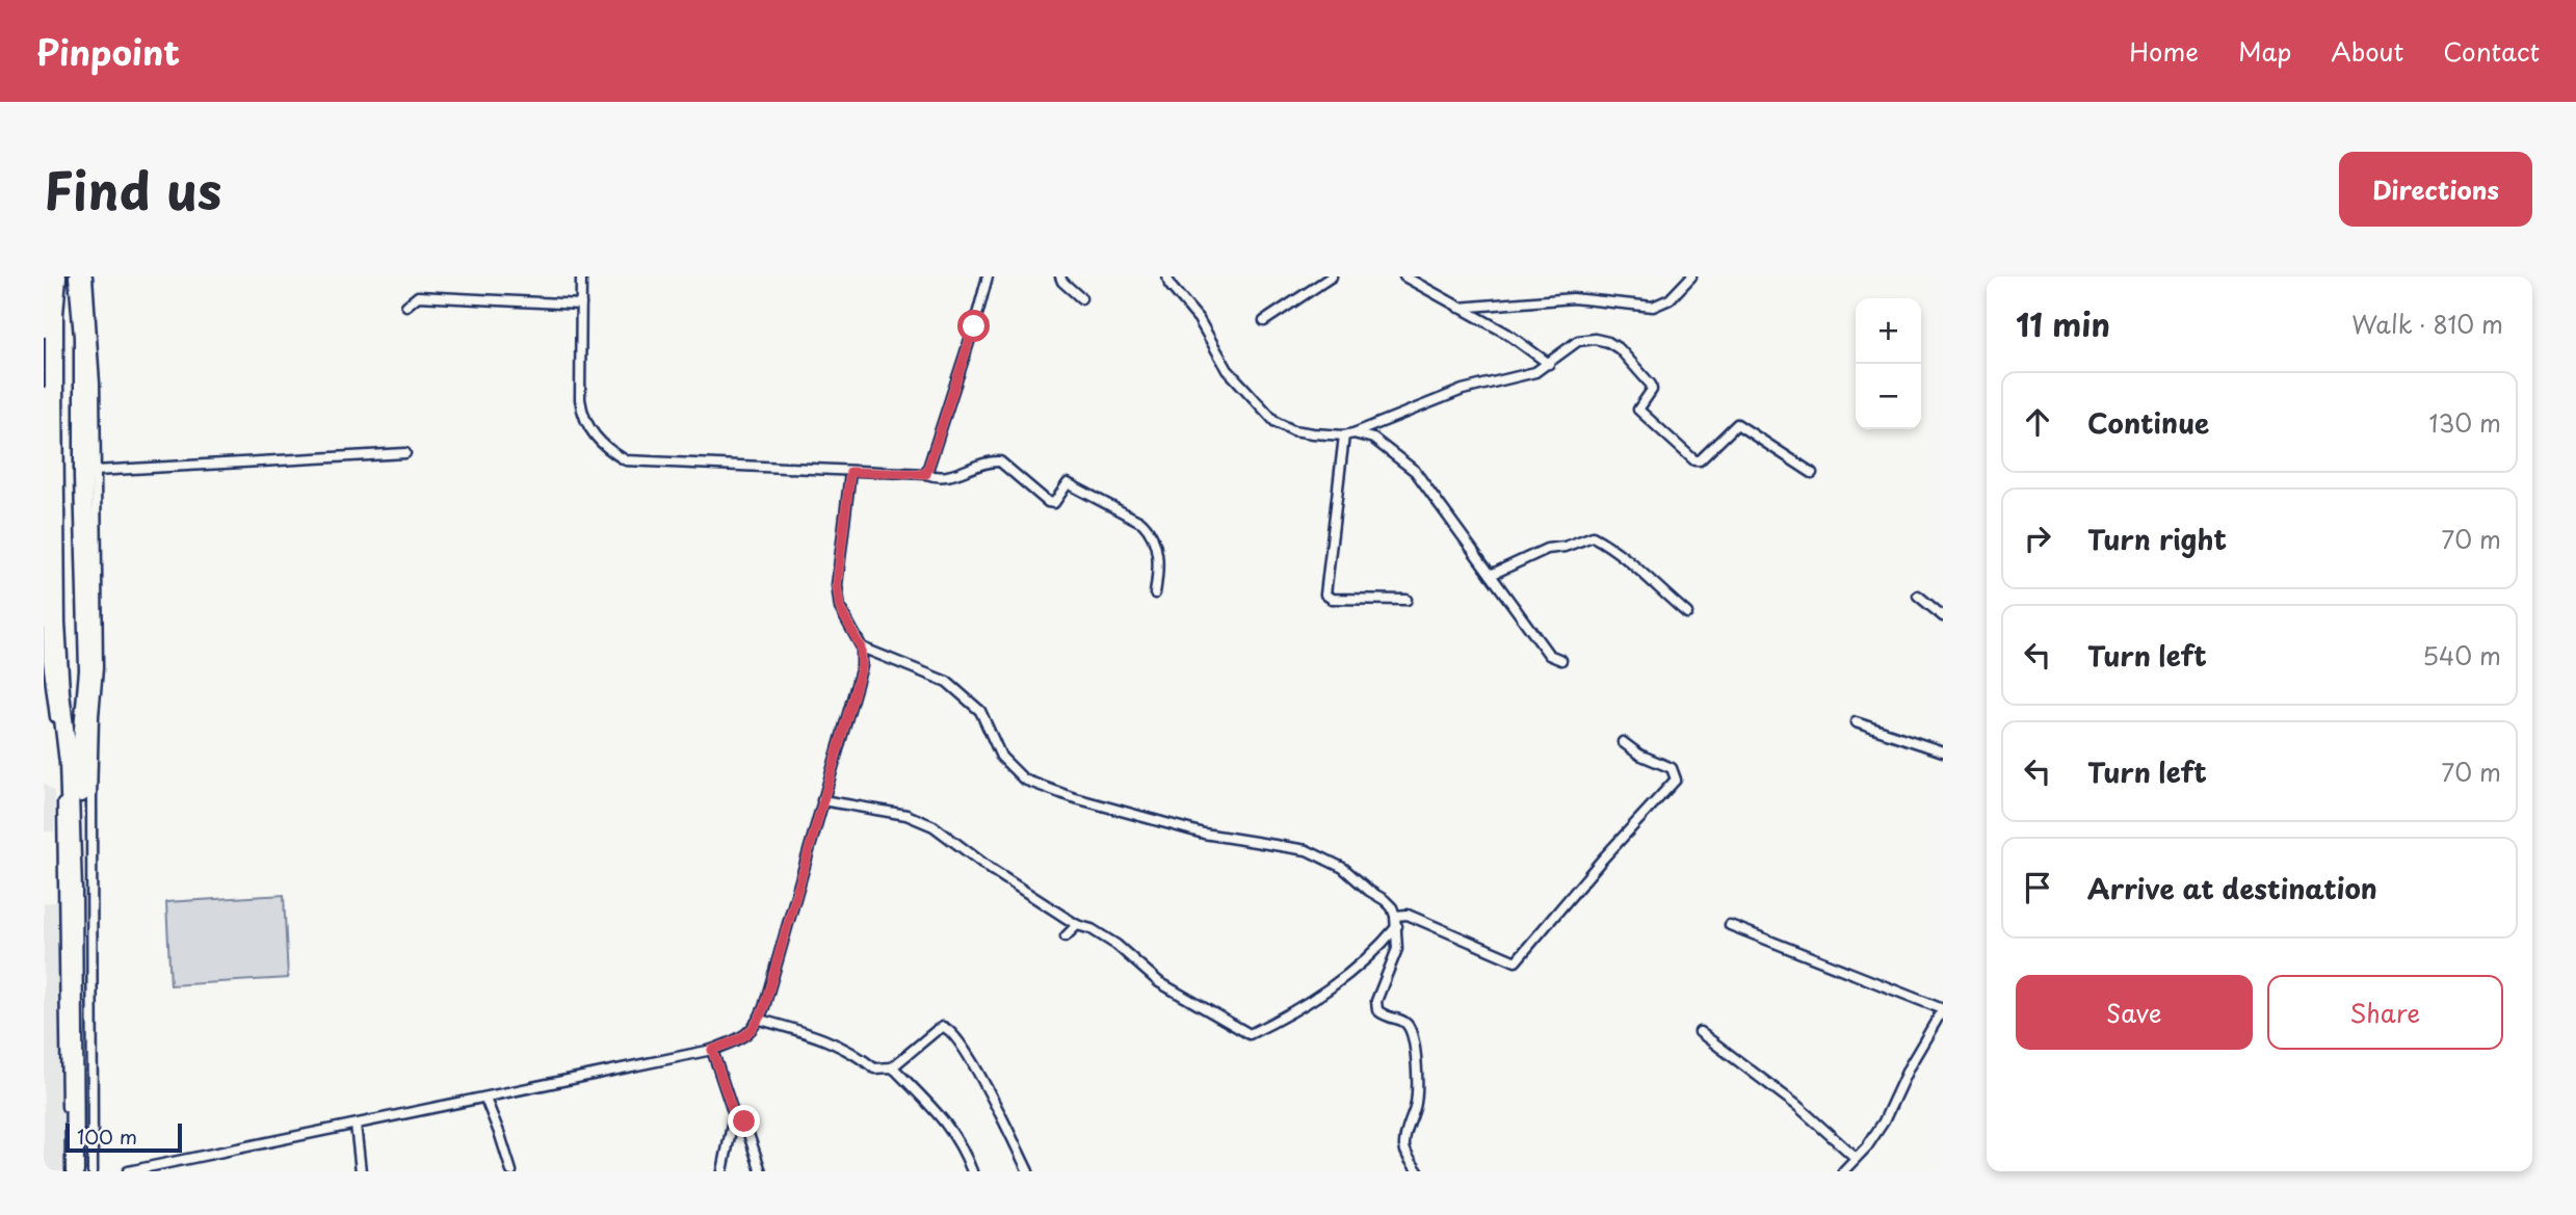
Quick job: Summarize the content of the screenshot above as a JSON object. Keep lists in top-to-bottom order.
{
  "scale_bar": "100 m",
  "page": {
    "header": "Pinpoint",
    "nav": [
      "Home",
      "Map",
      "About",
      "Contact"
    ],
    "title": "Find us",
    "buttons": [
      "Directions",
      ["Save", "Share"]
    ],
    "heading": ["11 min", "Walk · 810 m"],
    "map_buttons": ["+", "−"],
    "list": [
      ["Continue", "130 m"],
      ["Turn right", "70 m"],
      ["Turn left", "540 m"],
      ["Turn left", "70 m"],
      "Arrive at destination"
    ],
    "scale": "100 m"
  }
}
